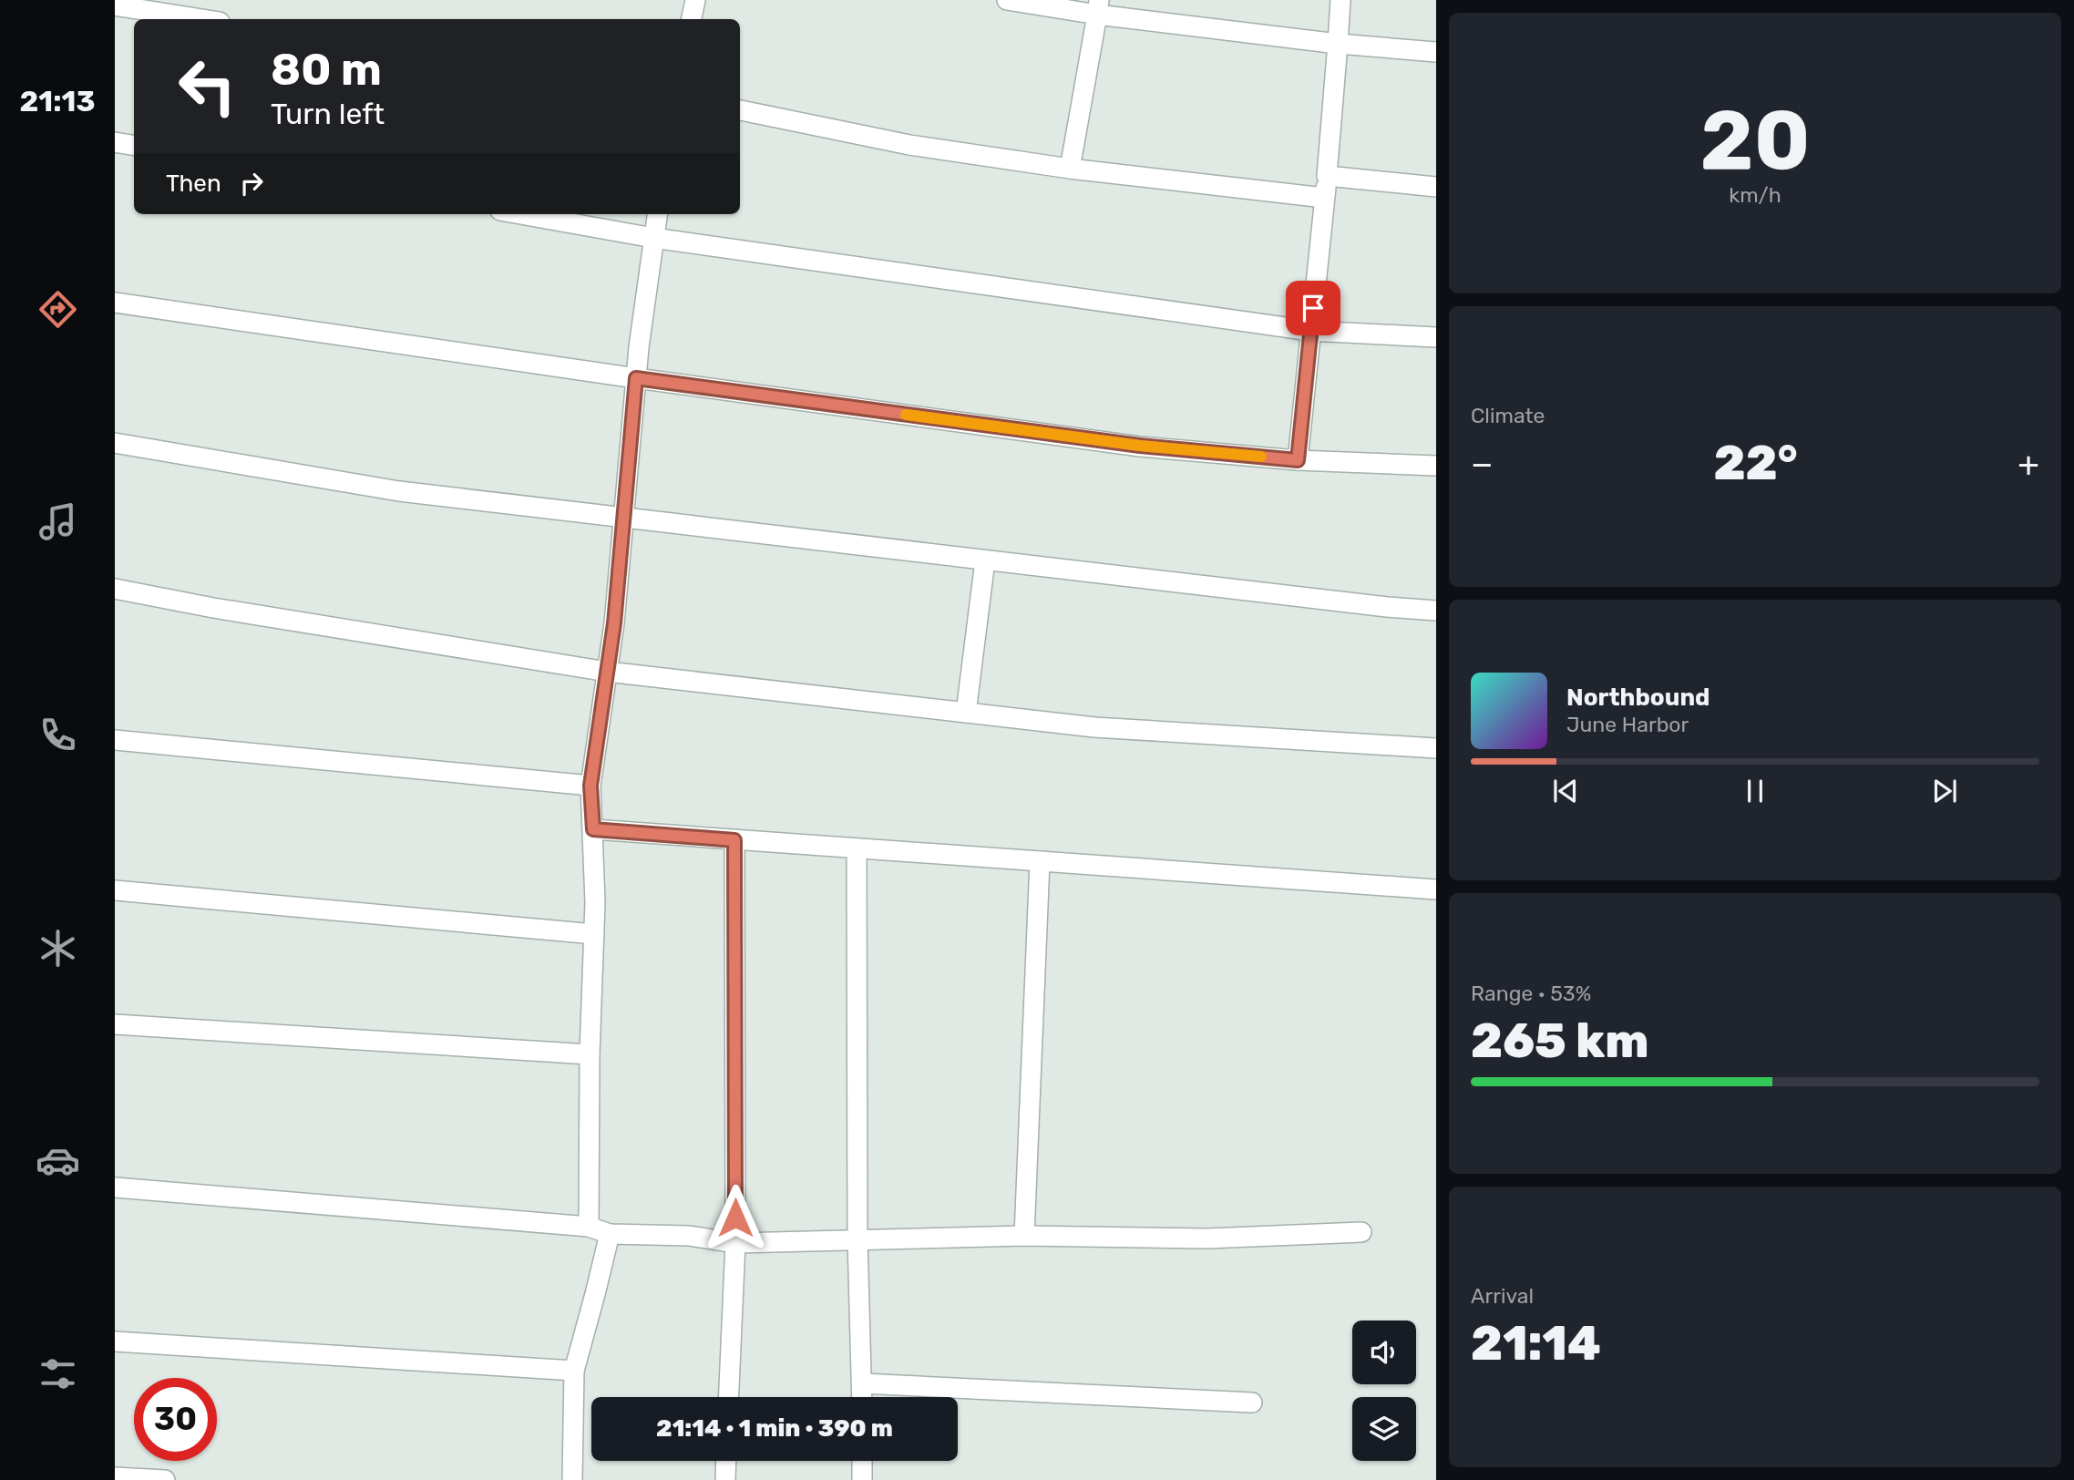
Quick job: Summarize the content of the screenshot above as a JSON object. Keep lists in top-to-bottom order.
{
  "page": {
    "tabs": "21:13",
    "tile": [
      ["20", "km/h"],
      "Climate",
      ["Range · 53%", "265 km"],
      ["Arrival", "21:14"]
    ],
    "turn": ["80 m", "Turn left"],
    "then": "Then",
    "heat": ["−", "22°", "+"],
    "song": ["Northbound", "June Harbor"],
    "limit": "30",
    "trip": "21:14 · 1 min · 390 m"
  }
}
